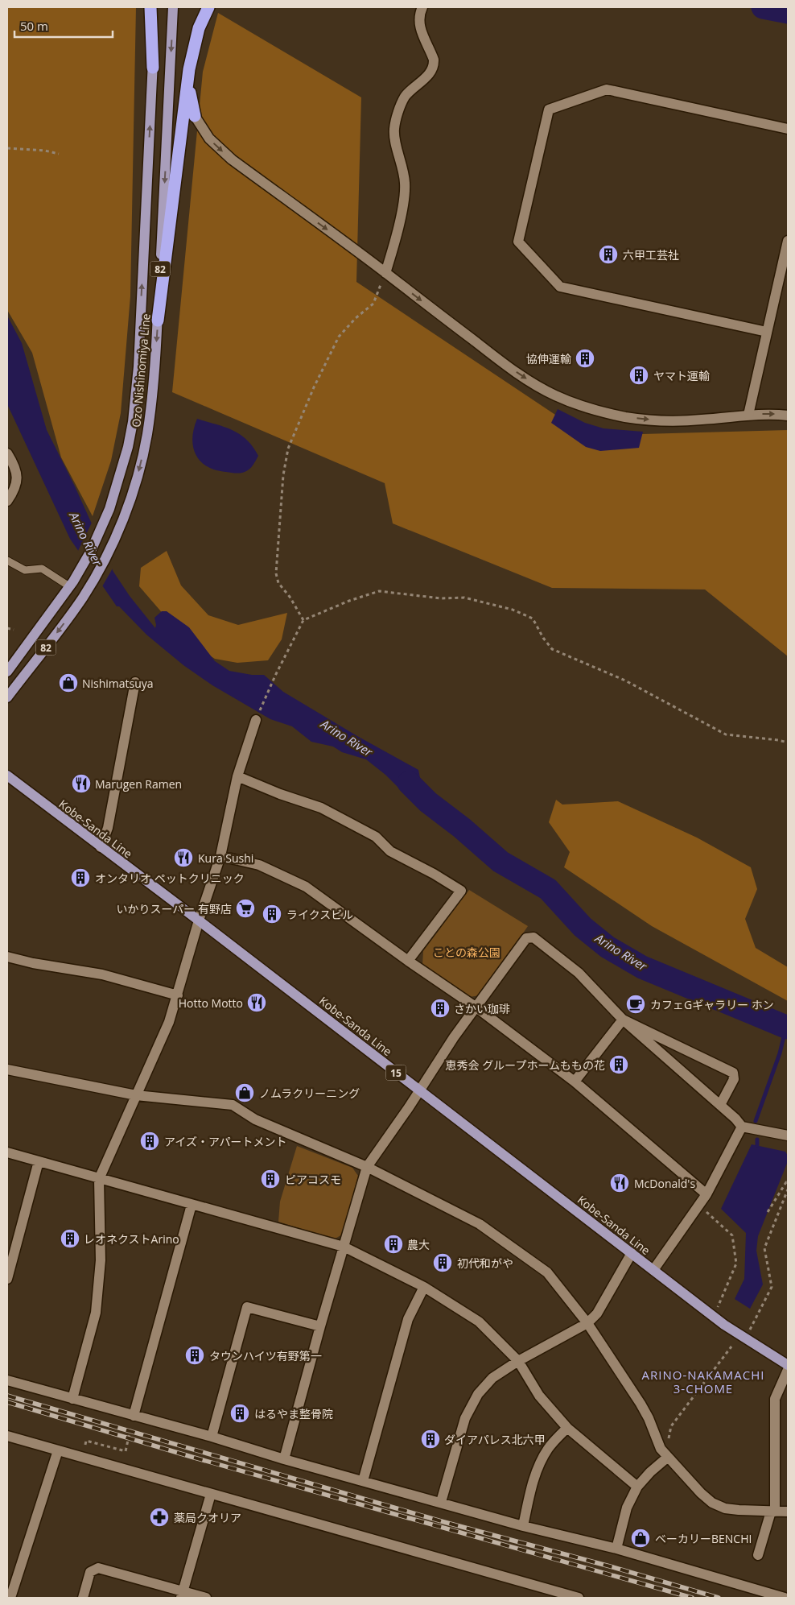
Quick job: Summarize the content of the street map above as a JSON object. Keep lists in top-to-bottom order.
{
  "streets": {
    "main road": [
      "82",
      "Ozo Nishinomiya Line",
      "Kobe-Sanda Line",
      "15"
    ]
  },
  "districts": ["ARINO-NAKAMACHI 3-CHOME"],
  "water": ["Arino River"],
  "parks": ["ことの森公園"],
  "places": {
    "building": [
      "六甲工芸社",
      "協伸運輸",
      "ヤマト運輸",
      "オンタリオ ペットクリニック",
      "ライクスビル",
      "さかい珈琲",
      "恵秀会 グループホームももの花",
      "アイズ・アパートメント",
      "ピアコスモ",
      "レオネクストArino",
      "農大",
      "初代和がや",
      "タウンハイツ有野第一",
      "はるやま整骨院",
      "ダイアパレス北六甲"
    ],
    "shop": ["Nishimatsuya", "ノムラクリーニング", "ベーカリーBENCHI"],
    "restaurant": [
      "Marugen Ramen",
      "Kura Sushi",
      "Hotto Motto",
      "McDonald's"
    ],
    "supermarket": ["いかりスーパー 有野店"],
    "cafe": ["カフェGギャラリー ホン"],
    "pharmacy": ["薬局クオリア"]
  },
  "scale_bar": "50 m"
}
